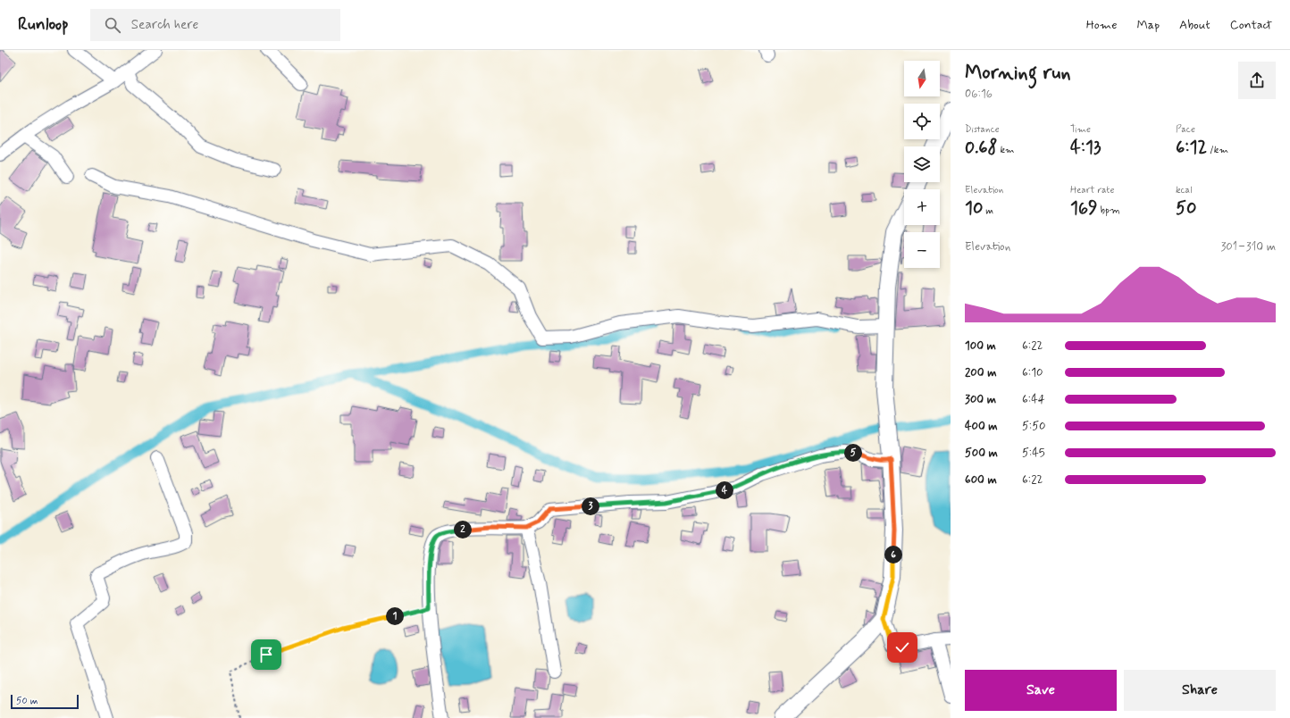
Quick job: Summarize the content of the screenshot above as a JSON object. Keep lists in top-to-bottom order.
{
  "scale_bar": "50 m",
  "north": "bottom",
  "page": {
    "header": "Runloop",
    "search": "Search here",
    "nav": [
      "Home",
      "Map",
      "About",
      "Contact"
    ],
    "heading": ["Morning run", "06:16"],
    "map_buttons": ["+", "−"],
    "stats": [
      ["Distance", "0.68 km"],
      ["Time", "4:13"],
      ["Pace", "6:12 /km"],
      ["Elevation", "10 m"],
      ["Heart rate", "169 bpm"],
      ["kcal", "50"]
    ],
    "chart": ["Elevation", "301–310 m"],
    "list": [
      {
        "name": "100 m",
        "note": "6:22"
      },
      {
        "name": "200 m",
        "note": "6:10"
      },
      {
        "name": "300 m",
        "note": "6:44"
      },
      {
        "name": "400 m",
        "note": "5:50"
      },
      {
        "name": "500 m",
        "note": "5:45"
      },
      {
        "name": "600 m",
        "note": "6:22"
      }
    ],
    "pins": [
      "5",
      "4",
      "3",
      "2",
      "6",
      "1"
    ],
    "buttons": ["Save", "Share"],
    "scale": "50 m"
  }
}
